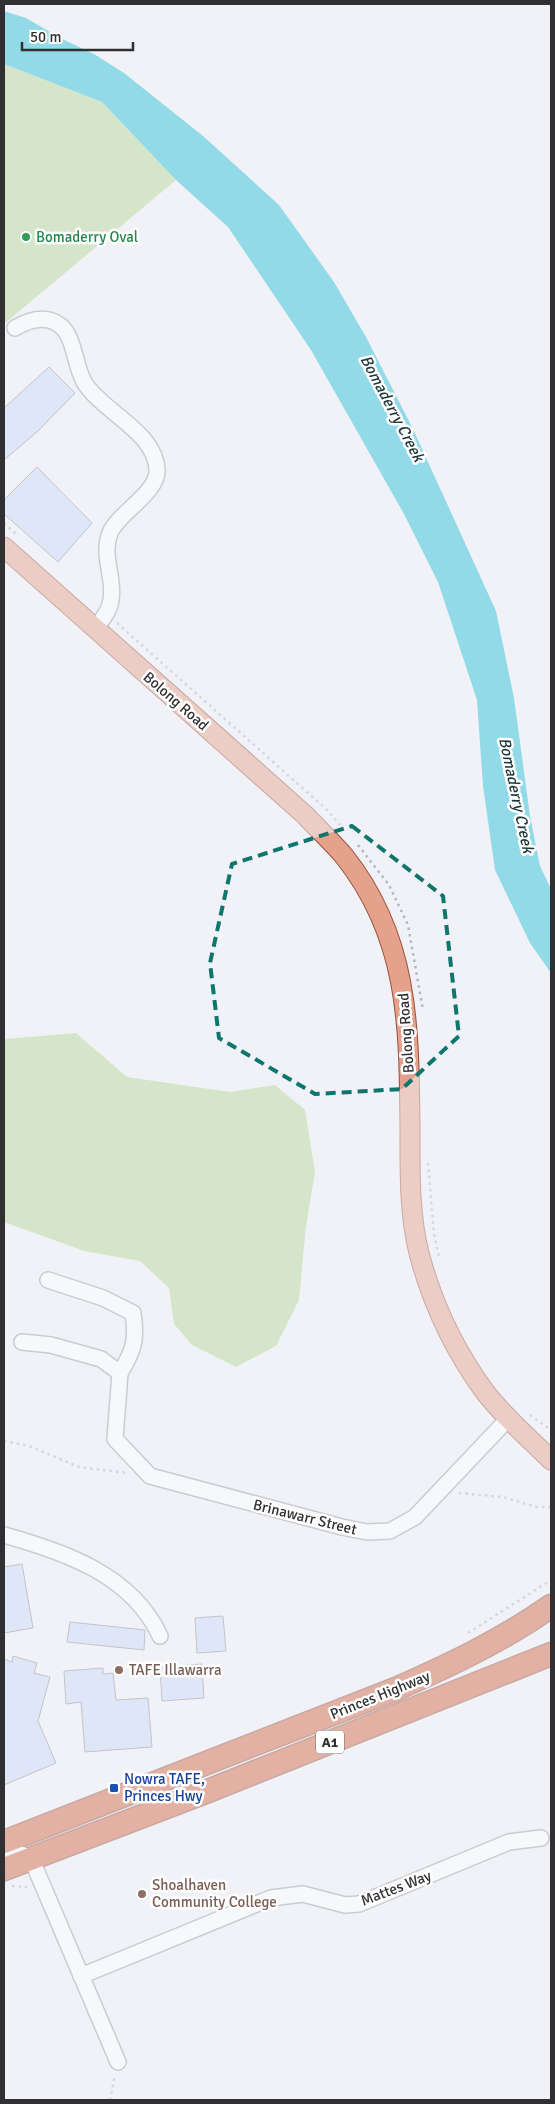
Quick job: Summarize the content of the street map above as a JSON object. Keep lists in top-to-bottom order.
{
  "streets": {
    "highway": ["Princes Highway", "A1"],
    "main road": ["Bolong Road"],
    "street": ["Brinawarr Street", "Mattes Way"]
  },
  "crossings": [
    ["Bolong Road", "Brinawarr Street"]
  ],
  "water": ["Bomaderry Creek"],
  "places": {
    "other": ["Bomaderry Oval", "TAFE Illawarra", "Shoalhaven Community College"],
    "transit": ["Nowra TAFE, Princes Hwy"]
  },
  "scale_bar": "50 m"
}
